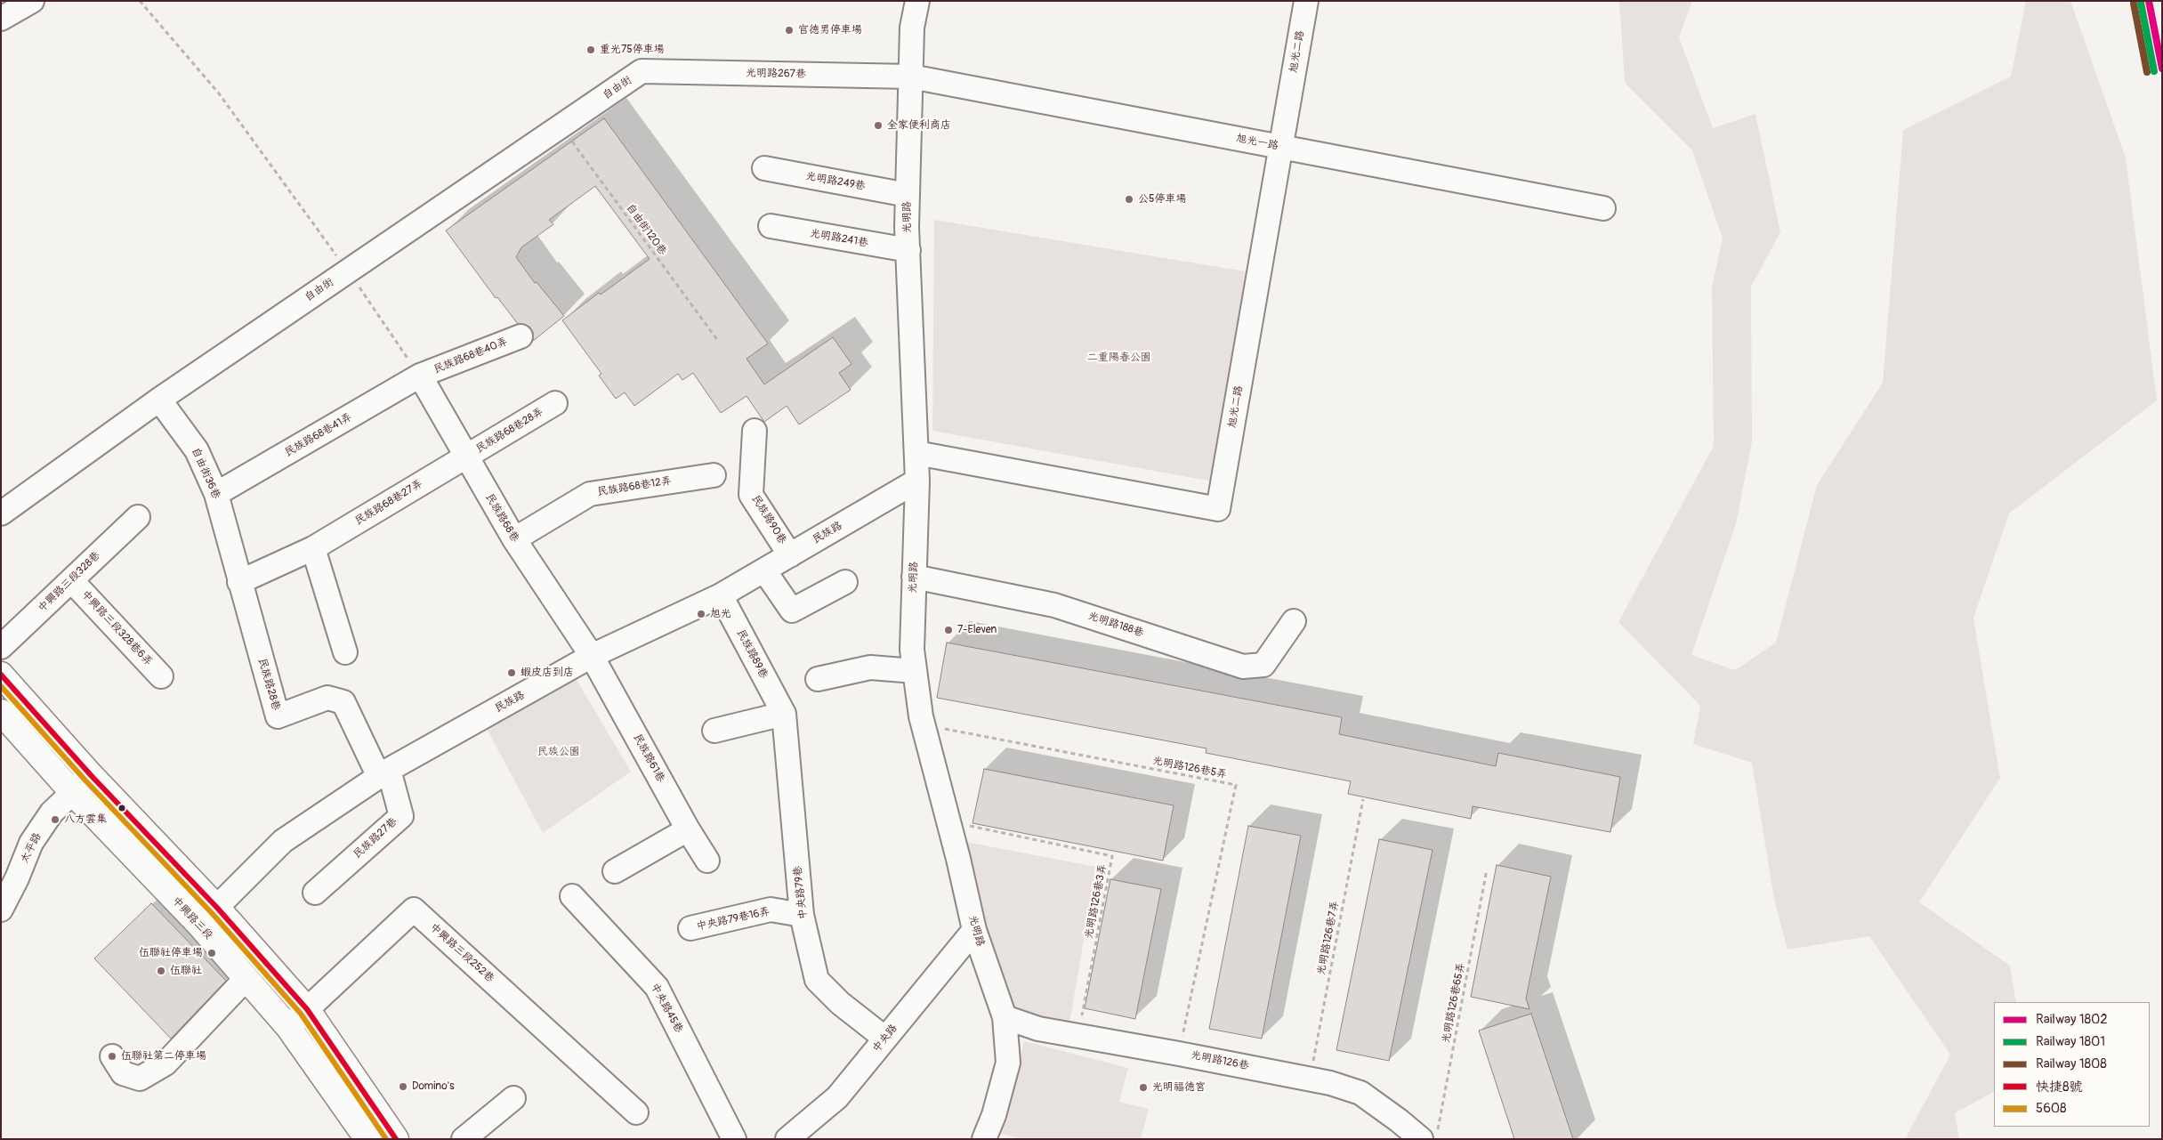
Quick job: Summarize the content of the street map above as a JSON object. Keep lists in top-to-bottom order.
{
  "streets": {
    "main road": ["中興路三段"],
    "street": [
      "旭光二路",
      "光明路267巷",
      "自由街",
      "旭光一路",
      "光明路249巷",
      "光明路",
      "光明路241巷",
      "民族路68巷40弄",
      "民族路68巷28弄",
      "民族路68巷41弄",
      "自由街36巷",
      "民族路68巷12弄",
      "民族路68巷27弄",
      "民族路68巷",
      "民族路90巷",
      "民族路",
      "中興路三段328巷",
      "光明路188巷",
      "中興路三段328巷6弄",
      "民族路89巷",
      "民族路28巷",
      "民族路61巷",
      "民族路27巷",
      "太平路",
      "中央路79巷",
      "中央路79巷16弄",
      "中興路三段252巷",
      "中央路45巷",
      "中央路",
      "光明路126巷"
    ],
    "path": [
      "自由街120巷",
      "光明路126巷5弄",
      "光明路126巷3弄",
      "光明路126巷7弄",
      "光明路126巷65弄"
    ]
  },
  "crossings": [
    ["旭光二路", "旭光一路"],
    ["旭光二路", "光明路"],
    ["光明路267巷", "自由街"],
    ["光明路267巷", "旭光一路"],
    ["光明路267巷", "光明路"],
    ["自由街", "自由街120巷"],
    ["自由街", "自由街36巷"],
    ["旭光一路", "光明路"],
    ["光明路249巷", "光明路"],
    ["光明路", "光明路241巷"],
    ["光明路", "民族路"],
    ["光明路", "光明路188巷"],
    ["光明路", "光明路126巷5弄"],
    ["光明路", "光明路126巷3弄"],
    ["光明路", "中央路"],
    ["光明路", "光明路126巷"],
    ["民族路68巷40弄", "民族路68巷41弄"],
    ["民族路68巷40弄", "民族路68巷"],
    ["民族路68巷28弄", "民族路68巷27弄"],
    ["民族路68巷28弄", "民族路68巷"],
    ["民族路68巷41弄", "自由街36巷"],
    ["民族路68巷41弄", "民族路68巷"],
    ["自由街36巷", "民族路68巷27弄"],
    ["自由街36巷", "民族路28巷"],
    ["民族路68巷12弄", "民族路68巷"],
    ["民族路68巷27弄", "民族路68巷"],
    ["民族路68巷27弄", "民族路28巷"],
    ["民族路68巷", "民族路"],
    ["民族路68巷", "民族路61巷"],
    ["民族路90巷", "民族路"],
    ["民族路", "民族路89巷"],
    ["民族路", "民族路28巷"],
    ["民族路", "民族路61巷"],
    ["民族路", "民族路27巷"],
    ["民族路", "中興路三段"],
    ["中興路三段328巷", "中興路三段328巷6弄"],
    ["民族路89巷", "中央路79巷"],
    ["民族路28巷", "民族路27巷"],
    ["光明路126巷5弄", "光明路126巷"],
    ["太平路", "中興路三段"],
    ["中央路79巷", "中央路79巷16弄"],
    ["中央路79巷", "中央路"],
    ["光明路126巷3弄", "光明路126巷"],
    ["中興路三段", "中興路三段252巷"],
    ["光明路126巷7弄", "光明路126巷"],
    ["光明路126巷65弄", "光明路126巷"]
  ],
  "parks": ["二重陽春公園", "民族公園"],
  "places": [
    "官德男停車場",
    "重光75停車場",
    "全家便利商店",
    "公5停車場",
    "旭光",
    "7-Eleven",
    "蝦皮店到店",
    "八方雲集",
    "伍聯社停車場",
    "伍聯社",
    "伍聯社第二停車場",
    "Domino's",
    "光明福德宮"
  ],
  "lines": [
    "rail line 1802",
    "rail line 1801",
    "rail line 1808",
    "transit line 快捷8號",
    "transit line 5608"
  ],
  "legend": [
    "Railway 1802",
    "Railway 1801",
    "Railway 1808",
    "快捷8號",
    "5608"
  ]
}
